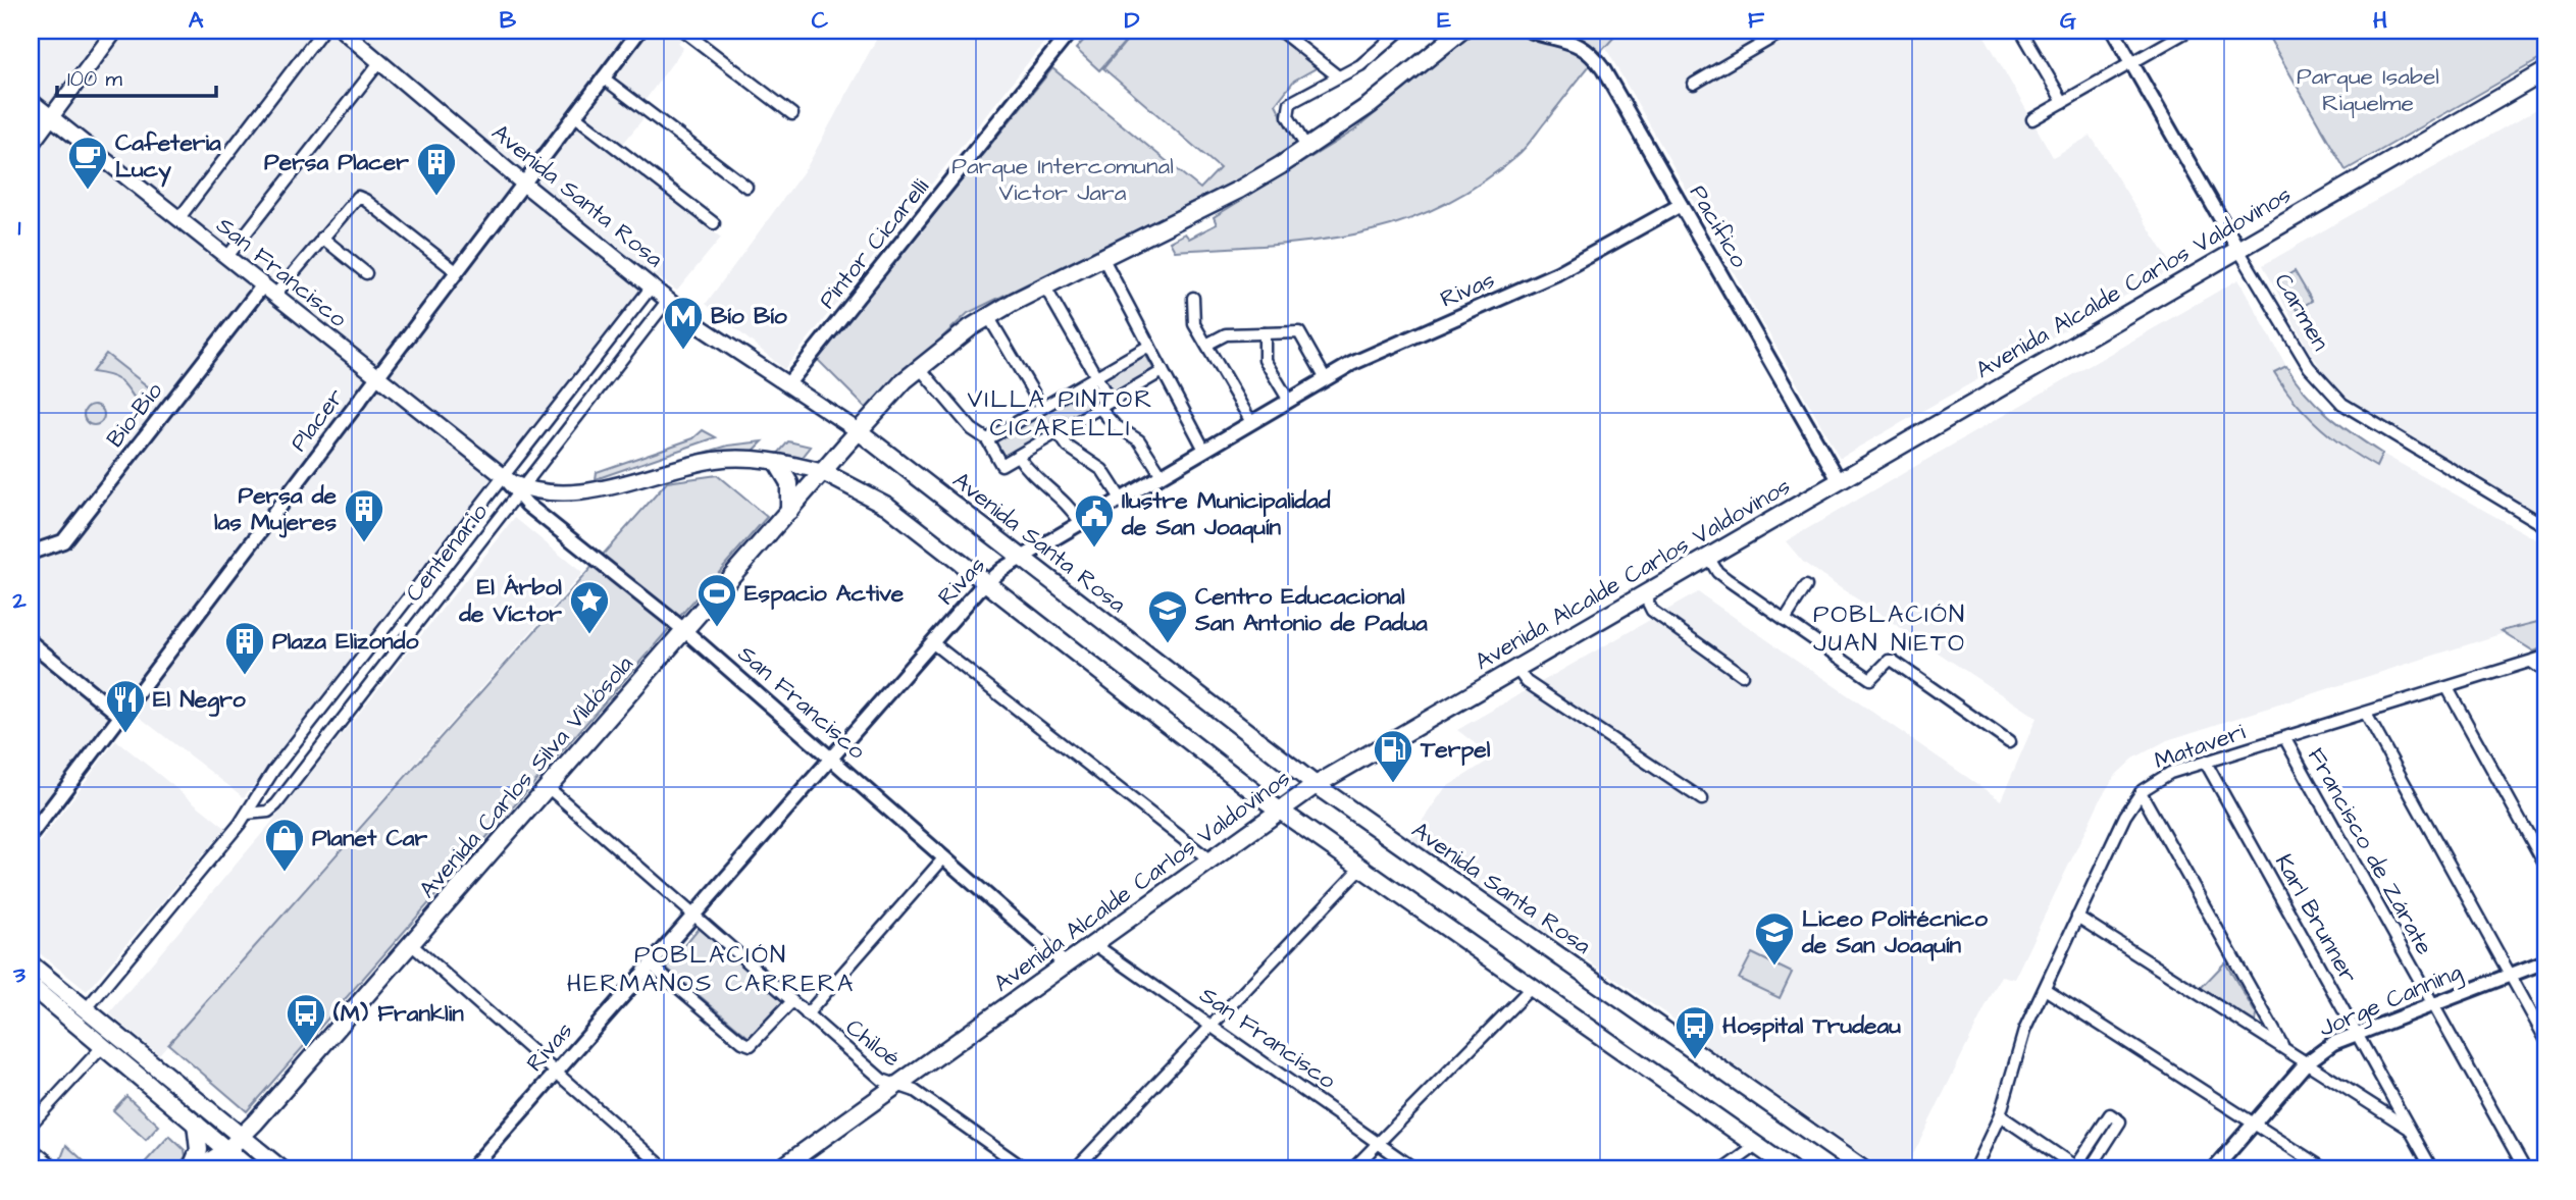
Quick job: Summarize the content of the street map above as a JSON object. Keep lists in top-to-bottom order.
{
  "streets": {
    "main road": [
      "Avenida Santa Rosa",
      "San Francisco",
      "Avenida Alcalde Carlos Valdovinos",
      "Avenida Carlos Silva Vildósola"
    ],
    "street": [
      "Pacifico",
      "Pintor Cicarelli",
      "Rivas",
      "Carmen",
      "Bio-Bio",
      "Placer",
      "Centenario",
      "Mataveri",
      "Francisco de Zárate",
      "Karl Brunner",
      "Jorge Canning",
      "Chiloé"
    ]
  },
  "crossings": [
    ["Avenida Santa Rosa", "Pintor Cicarelli"],
    ["Avenida Santa Rosa", "Avenida Alcalde Carlos Valdovinos"],
    ["Avenida Santa Rosa", "Rivas"],
    ["Avenida Santa Rosa", "Placer"],
    ["Avenida Santa Rosa", "Centenario"],
    ["Avenida Santa Rosa", "Avenida Carlos Silva Vildósola"],
    ["Pacifico", "Avenida Alcalde Carlos Valdovinos"],
    ["Pacifico", "Rivas"],
    ["San Francisco", "Avenida Alcalde Carlos Valdovinos"],
    ["San Francisco", "Rivas"],
    ["San Francisco", "Bio-Bio"],
    ["San Francisco", "Placer"],
    ["San Francisco", "Centenario"],
    ["San Francisco", "Avenida Carlos Silva Vildósola"],
    ["Avenida Alcalde Carlos Valdovinos", "Carmen"],
    ["Avenida Alcalde Carlos Valdovinos", "Chiloé"],
    ["Rivas", "Chiloé"],
    ["Mataveri", "Francisco de Zárate"],
    ["Mataveri", "Karl Brunner"],
    ["Avenida Carlos Silva Vildósola", "Chiloé"],
    ["Francisco de Zárate", "Jorge Canning"],
    ["Karl Brunner", "Jorge Canning"]
  ],
  "districts": ["VILLA PINTOR CICARELLI", "POBLACIÓN JUAN NIETO", "POBLACIÓN HERMANOS CARRERA"],
  "parks": ["Parque Isabel Riquelme", "Parque Intercomunal Victor Jara"],
  "places": {
    "cafe": ["Cafeteria Lucy"],
    "building": ["Persa Placer", "Persa de las Mujeres", "Plaza Elizondo"],
    "metro station": ["Bío Bío"],
    "public building": ["Ilustre Municipalidad de San Joaquín"],
    "sports": ["Espacio Active"],
    "place": ["El Árbol de Víctor"],
    "school or university": ["Centro Educacional San Antonio de Padua", "Liceo Politécnico de San Joaquín"],
    "restaurant": ["El Negro"],
    "fuel station": ["Terpel"],
    "shop": ["Planet Car"],
    "bus stop": ["(M) Franklin", "Hospital Trudeau"]
  },
  "scale_bar": "100 m",
  "grid": {
    "columns": [
      "A",
      "B",
      "C",
      "D",
      "E",
      "F",
      "G",
      "H"
    ],
    "rows": ["1", "2", "3"]
  }
}
